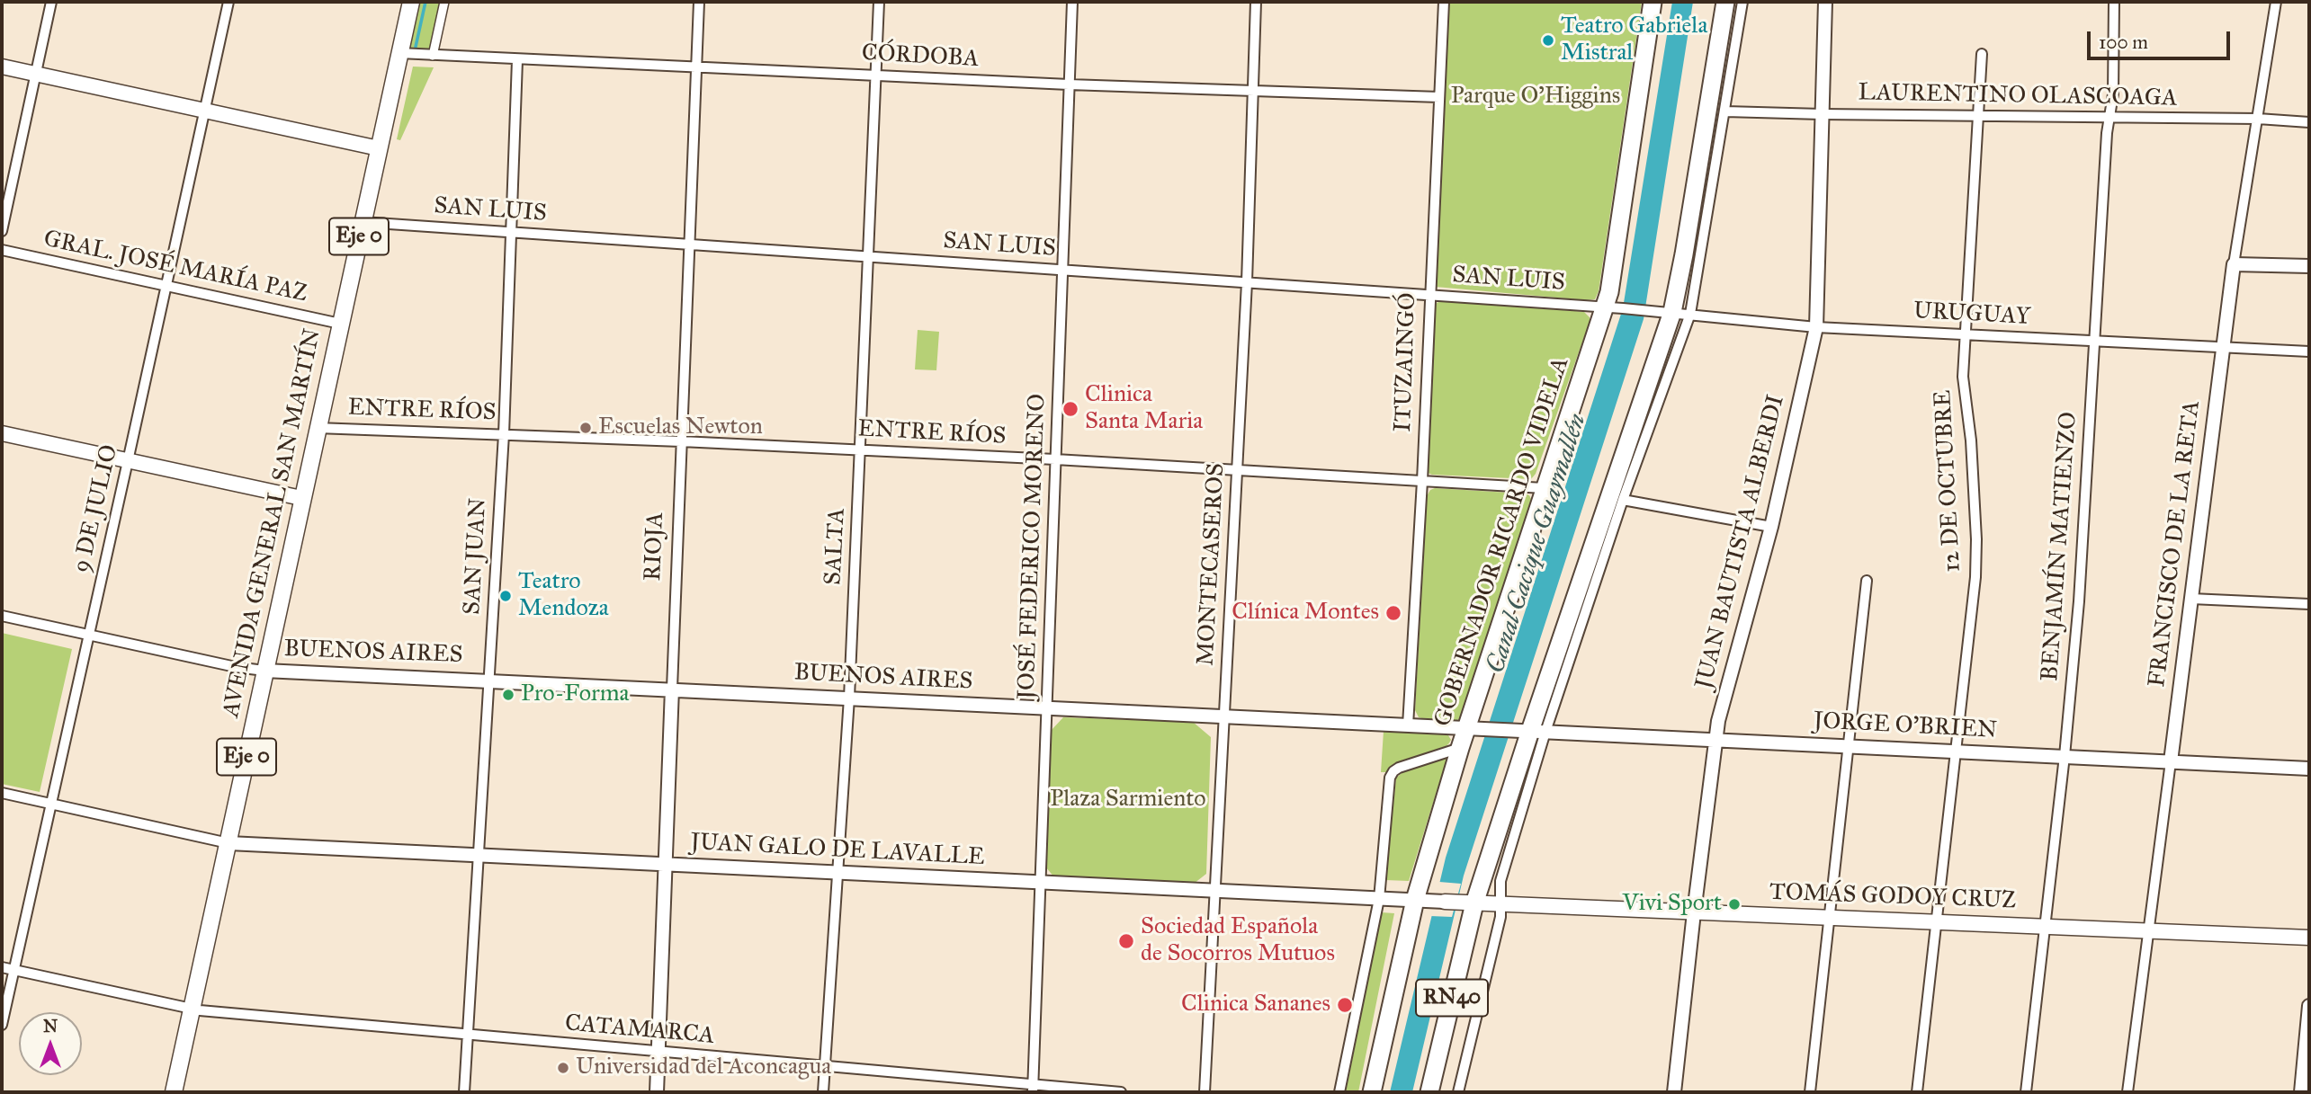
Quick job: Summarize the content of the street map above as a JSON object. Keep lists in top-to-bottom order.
{
  "streets": {
    "highway": ["GOBERNADOR RICARDO VIDELA", "RN40"],
    "main road": ["Eje 0", "AVENIDA GENERAL SAN MARTÍN", "TOMÁS GODOY CRUZ"],
    "street": [
      "CÓRDOBA",
      "LAURENTINO OLASCOAGA",
      "SAN LUIS",
      "GRAL. JOSÉ MARÍA PAZ",
      "URUGUAY",
      "ITUZAINGÓ",
      "ENTRE RÍOS",
      "12 DE OCTUBRE",
      "9 DE JULIO",
      "JUAN BAUTISTA ALBERDI",
      "FRANCISCO DE LA RETA",
      "RIOJA",
      "SALTA",
      "JOSÉ FEDERICO MORENO",
      "BENJAMÍN MATIENZO",
      "SAN JUAN",
      "MONTECASEROS",
      "BUENOS AIRES",
      "JORGE O'BRIEN",
      "JUAN GALO DE LAVALLE",
      "CATAMARCA"
    ]
  },
  "crossings": [
    ["CÓRDOBA", "ITUZAINGÓ"],
    ["CÓRDOBA", "AVENIDA GENERAL SAN MARTÍN"],
    ["CÓRDOBA", "RIOJA"],
    ["CÓRDOBA", "SALTA"],
    ["CÓRDOBA", "JOSÉ FEDERICO MORENO"],
    ["CÓRDOBA", "SAN JUAN"],
    ["CÓRDOBA", "MONTECASEROS"],
    ["LAURENTINO OLASCOAGA", "12 DE OCTUBRE"],
    ["LAURENTINO OLASCOAGA", "JUAN BAUTISTA ALBERDI"],
    ["LAURENTINO OLASCOAGA", "FRANCISCO DE LA RETA"],
    ["LAURENTINO OLASCOAGA", "BENJAMÍN MATIENZO"],
    ["SAN LUIS", "URUGUAY"],
    ["SAN LUIS", "ITUZAINGÓ"],
    ["SAN LUIS", "AVENIDA GENERAL SAN MARTÍN"],
    ["SAN LUIS", "GOBERNADOR RICARDO VIDELA"],
    ["SAN LUIS", "RIOJA"],
    ["SAN LUIS", "SALTA"],
    ["SAN LUIS", "JOSÉ FEDERICO MORENO"],
    ["SAN LUIS", "SAN JUAN"],
    ["SAN LUIS", "MONTECASEROS"],
    ["GRAL. JOSÉ MARÍA PAZ", "9 DE JULIO"],
    ["GRAL. JOSÉ MARÍA PAZ", "AVENIDA GENERAL SAN MARTÍN"],
    ["URUGUAY", "12 DE OCTUBRE"],
    ["URUGUAY", "JUAN BAUTISTA ALBERDI"],
    ["URUGUAY", "FRANCISCO DE LA RETA"],
    ["URUGUAY", "BENJAMÍN MATIENZO"],
    ["URUGUAY", "RN40"],
    ["ITUZAINGÓ", "ENTRE RÍOS"],
    ["ITUZAINGÓ", "BUENOS AIRES"],
    ["ENTRE RÍOS", "AVENIDA GENERAL SAN MARTÍN"],
    ["ENTRE RÍOS", "GOBERNADOR RICARDO VIDELA"],
    ["ENTRE RÍOS", "RIOJA"],
    ["ENTRE RÍOS", "SALTA"],
    ["ENTRE RÍOS", "JOSÉ FEDERICO MORENO"],
    ["ENTRE RÍOS", "SAN JUAN"],
    ["ENTRE RÍOS", "MONTECASEROS"],
    ["12 DE OCTUBRE", "JORGE O'BRIEN"],
    ["12 DE OCTUBRE", "TOMÁS GODOY CRUZ"],
    ["9 DE JULIO", "CATAMARCA"],
    ["AVENIDA GENERAL SAN MARTÍN", "BUENOS AIRES"],
    ["AVENIDA GENERAL SAN MARTÍN", "JUAN GALO DE LAVALLE"],
    ["AVENIDA GENERAL SAN MARTÍN", "CATAMARCA"],
    ["GOBERNADOR RICARDO VIDELA", "BUENOS AIRES"],
    ["GOBERNADOR RICARDO VIDELA", "JUAN GALO DE LAVALLE"],
    ["JUAN BAUTISTA ALBERDI", "JORGE O'BRIEN"],
    ["JUAN BAUTISTA ALBERDI", "TOMÁS GODOY CRUZ"],
    ["FRANCISCO DE LA RETA", "JORGE O'BRIEN"],
    ["FRANCISCO DE LA RETA", "TOMÁS GODOY CRUZ"],
    ["RIOJA", "BUENOS AIRES"],
    ["RIOJA", "JUAN GALO DE LAVALLE"],
    ["RIOJA", "CATAMARCA"],
    ["SALTA", "BUENOS AIRES"],
    ["SALTA", "JUAN GALO DE LAVALLE"],
    ["SALTA", "CATAMARCA"],
    ["JOSÉ FEDERICO MORENO", "BUENOS AIRES"],
    ["JOSÉ FEDERICO MORENO", "JUAN GALO DE LAVALLE"],
    ["JOSÉ FEDERICO MORENO", "CATAMARCA"],
    ["BENJAMÍN MATIENZO", "JORGE O'BRIEN"],
    ["BENJAMÍN MATIENZO", "TOMÁS GODOY CRUZ"],
    ["SAN JUAN", "BUENOS AIRES"],
    ["SAN JUAN", "JUAN GALO DE LAVALLE"],
    ["SAN JUAN", "CATAMARCA"],
    ["MONTECASEROS", "BUENOS AIRES"],
    ["MONTECASEROS", "JUAN GALO DE LAVALLE"],
    ["BUENOS AIRES", "JORGE O'BRIEN"],
    ["JORGE O'BRIEN", "RN40"],
    ["JUAN GALO DE LAVALLE", "TOMÁS GODOY CRUZ"],
    ["JUAN GALO DE LAVALLE", "RN40"],
    ["TOMÁS GODOY CRUZ", "RN40"]
  ],
  "water": ["Canal Cacique Guaymallén"],
  "parks": ["Parque O'Higgins", "Plaza Sarmiento"],
  "places": [
    "Teatro Gabriela Mistral",
    "Clinica Santa Maria",
    "Escuelas Newton",
    "Teatro Mendoza",
    "Clínica Montes",
    "Pro-Forma",
    "Vivi Sport",
    "Sociedad Española de Socorros Mutuos",
    "Clinica Sananes",
    "Universidad del Aconcagua"
  ],
  "scale_bar": "100 m",
  "north": "top"
}
